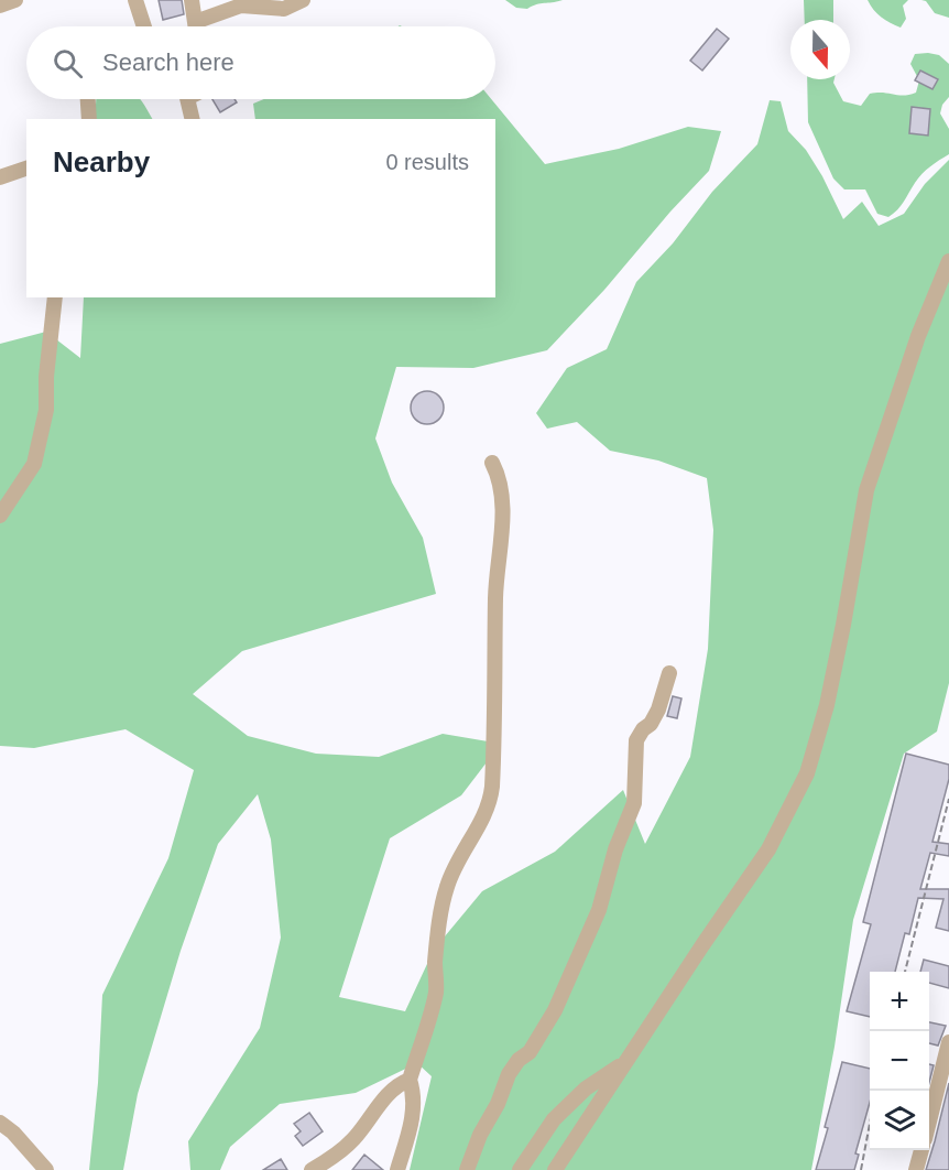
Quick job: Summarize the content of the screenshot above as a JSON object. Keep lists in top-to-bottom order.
{
  "north": "bottom",
  "page": {
    "search": "Search here",
    "heading": ["Nearby", "0 results"],
    "map_buttons": ["+", "−"]
  }
}
